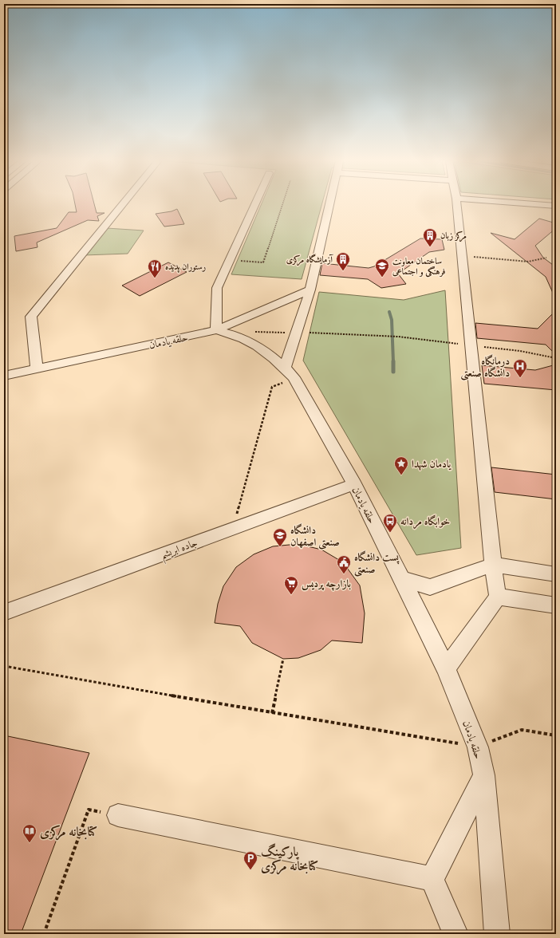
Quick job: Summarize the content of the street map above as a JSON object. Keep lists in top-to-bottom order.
{
  "streets": {
    "street": ["حلقه یادمان", "جاده ابریشم"]
  },
  "crossings": [
    ["حلقه یادمان", "جاده ابریشم"]
  ],
  "places": {
    "building": ["مرکز زبان", "آزمایشگاه مرکزی"],
    "school or university": ["ساختمان معاونت فرهنگی و اجتماعی", "دانشگاه صنعتی اصفهان"],
    "restaurant": ["رستوران پدیده"],
    "hospital": ["درمانگاه دانشگاه صنعتی"],
    "place": ["یادمان شهدا"],
    "bus stop": ["خوابگاه مردانه"],
    "public building": ["پست دانشگاه صنعتی"],
    "supermarket": ["بازارچه پردیس"],
    "library": ["کتابخانه مرکزی"],
    "parking": ["پارکینگ کتابخانه مرکزی"]
  }
}
